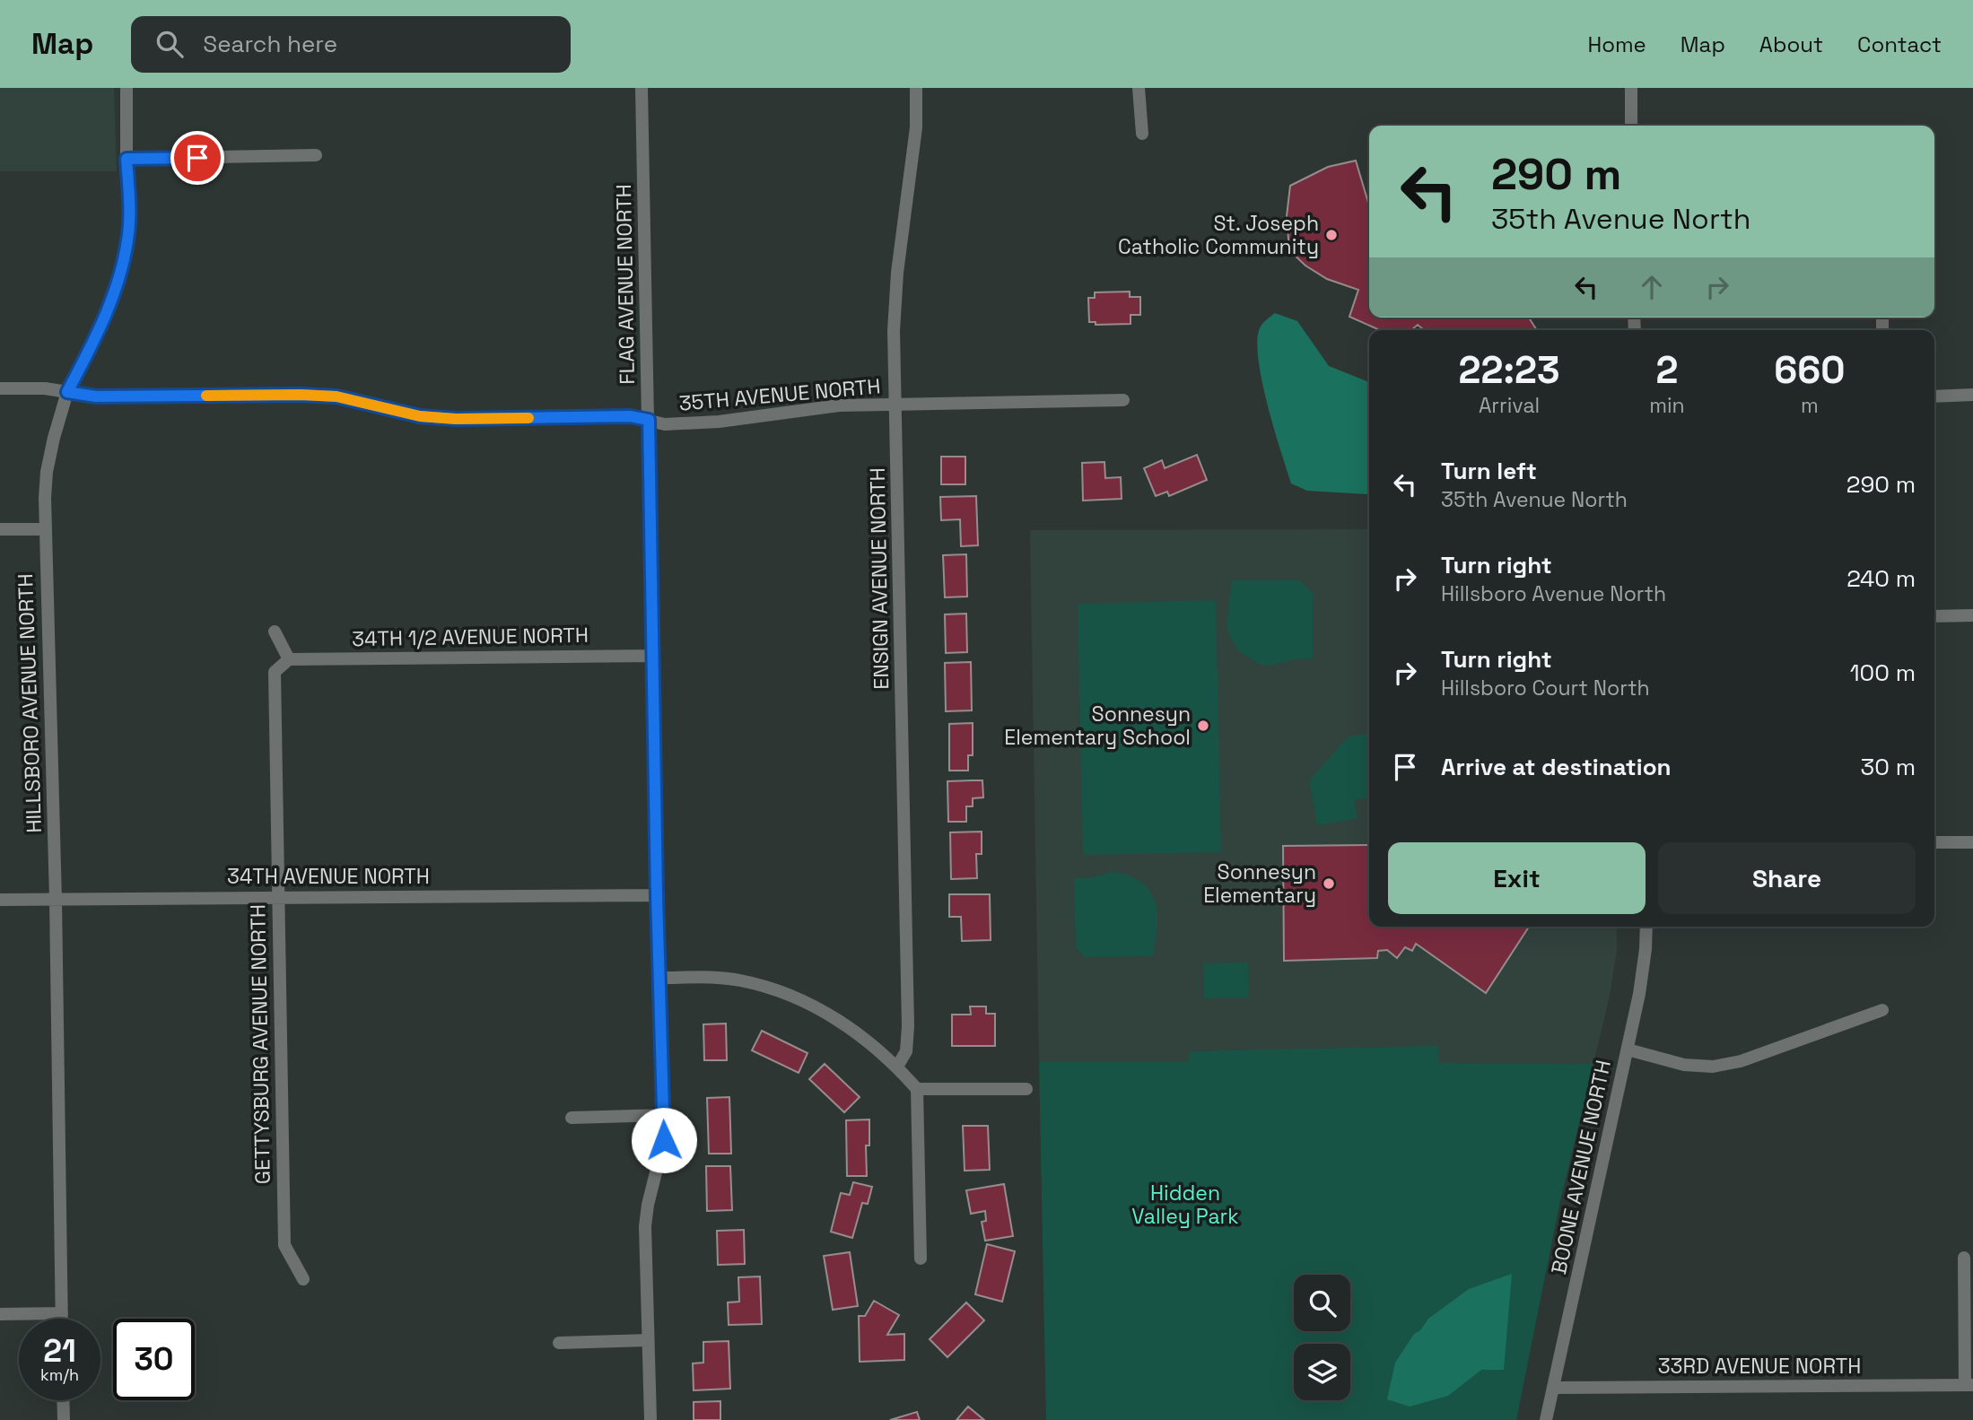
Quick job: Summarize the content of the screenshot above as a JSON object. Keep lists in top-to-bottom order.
{
  "streets": {
    "street": [
      "FLAG AVENUE NORTH",
      "35TH AVENUE NORTH",
      "ENSIGN AVENUE NORTH",
      "34TH 1/2 AVENUE NORTH",
      "HILLSBORO AVENUE NORTH",
      "34TH AVENUE NORTH",
      "GETTYSBURG AVENUE NORTH",
      "BOONE AVENUE NORTH",
      "33RD AVENUE NORTH"
    ]
  },
  "crossings": [
    ["FLAG AVENUE NORTH", "35TH AVENUE NORTH"],
    ["FLAG AVENUE NORTH", "34TH 1/2 AVENUE NORTH"],
    ["FLAG AVENUE NORTH", "34TH AVENUE NORTH"],
    ["35TH AVENUE NORTH", "ENSIGN AVENUE NORTH"],
    ["35TH AVENUE NORTH", "HILLSBORO AVENUE NORTH"],
    ["34TH 1/2 AVENUE NORTH", "GETTYSBURG AVENUE NORTH"],
    ["HILLSBORO AVENUE NORTH", "34TH AVENUE NORTH"],
    ["34TH AVENUE NORTH", "GETTYSBURG AVENUE NORTH"],
    ["BOONE AVENUE NORTH", "33RD AVENUE NORTH"]
  ],
  "parks": ["Hidden Valley Park"],
  "places": ["St. Joseph Catholic Community", "Sonnesyn Elementary School", "Sonnesyn Elementary"],
  "page": {
    "header": "Map",
    "search": "Search here",
    "nav": [
      "Home",
      "Map",
      "About",
      "Contact"
    ],
    "turn": ["290 m", "35th Avenue North"],
    "eta": [
      "22:23",
      "Arrival",
      "2",
      "min",
      "660",
      "m"
    ],
    "list": [
      {
        "name": "Turn left",
        "note": "35th Avenue North",
        "value": "290 m"
      },
      {
        "name": "Turn right",
        "note": "Hillsboro Avenue North",
        "value": "240 m"
      },
      {
        "name": "Turn right",
        "note": "Hillsboro Court North",
        "value": "100 m"
      },
      {
        "name": "Arrive at destination",
        "value": "30 m"
      }
    ],
    "buttons": ["Exit", "Share"],
    "speed": "21 km/h",
    "limit": "30"
  }
}
